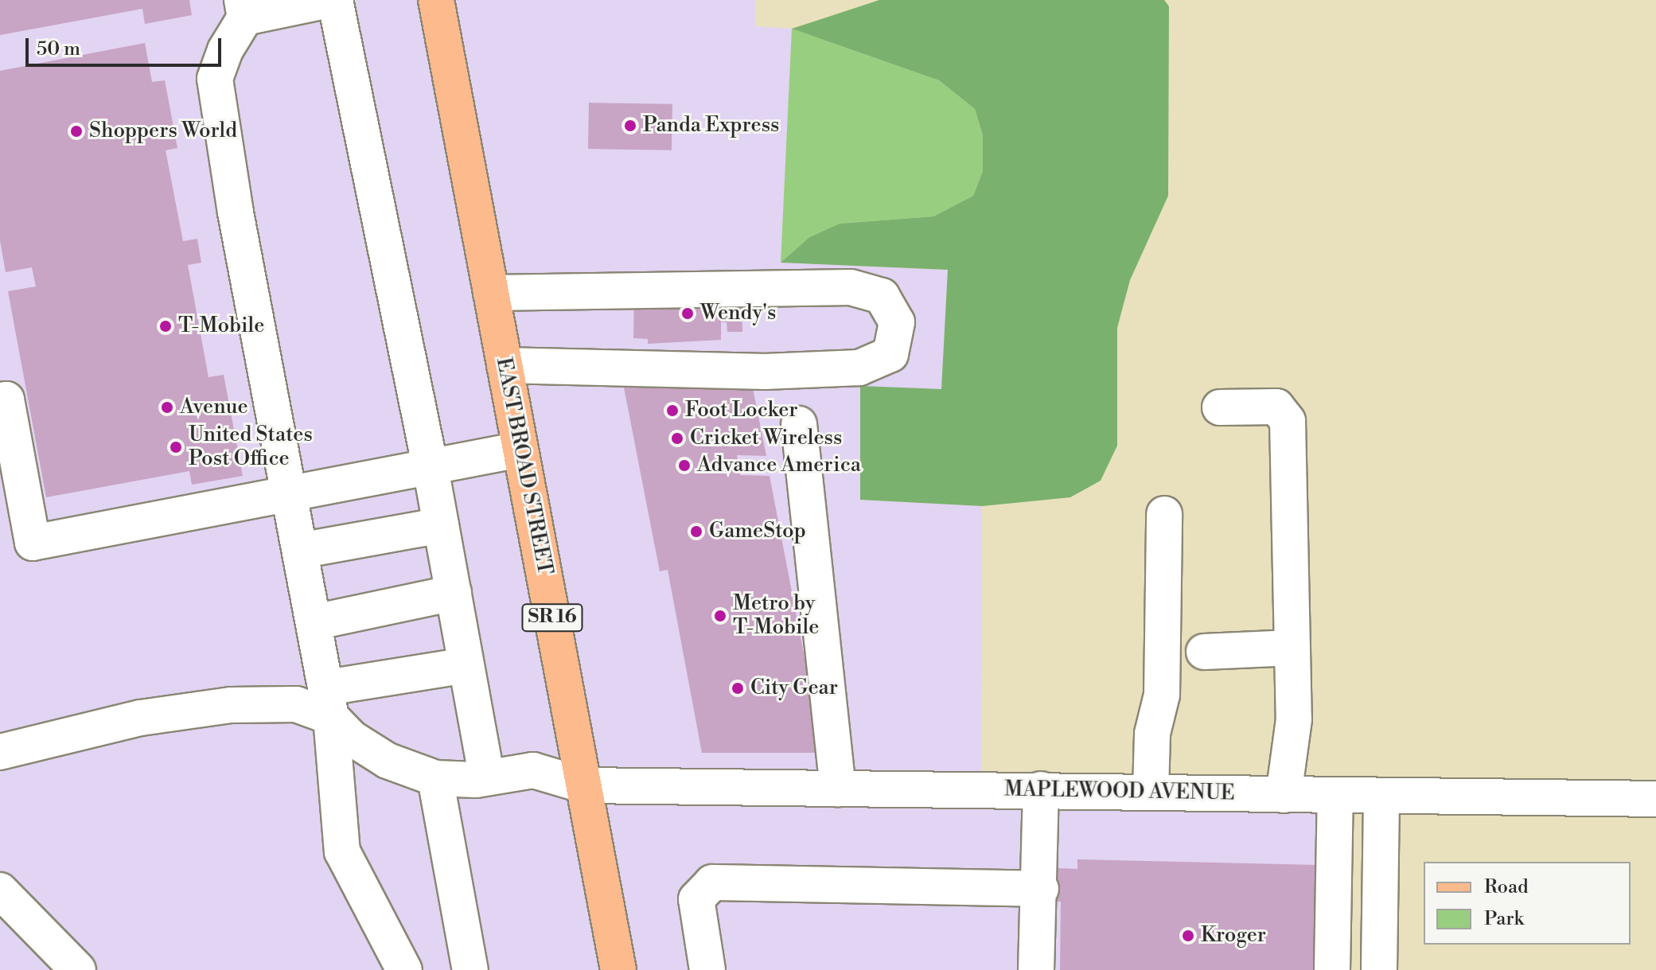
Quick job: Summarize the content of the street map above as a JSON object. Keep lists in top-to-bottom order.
{
  "streets": {
    "main road": ["EAST BROAD STREET", "SR 16"],
    "street": ["MAPLEWOOD AVENUE"]
  },
  "crossings": [
    ["EAST BROAD STREET", "MAPLEWOOD AVENUE"]
  ],
  "places": [
    "Panda Express",
    "Shoppers World",
    "Wendy's",
    "T-Mobile",
    "Avenue",
    "Foot Locker",
    "Cricket Wireless",
    "United States Post Office",
    "Advance America",
    "GameStop",
    "Metro by T-Mobile",
    "City Gear",
    "Kroger"
  ],
  "legend": ["Road", "Park"],
  "scale_bar": "50 m"
}
